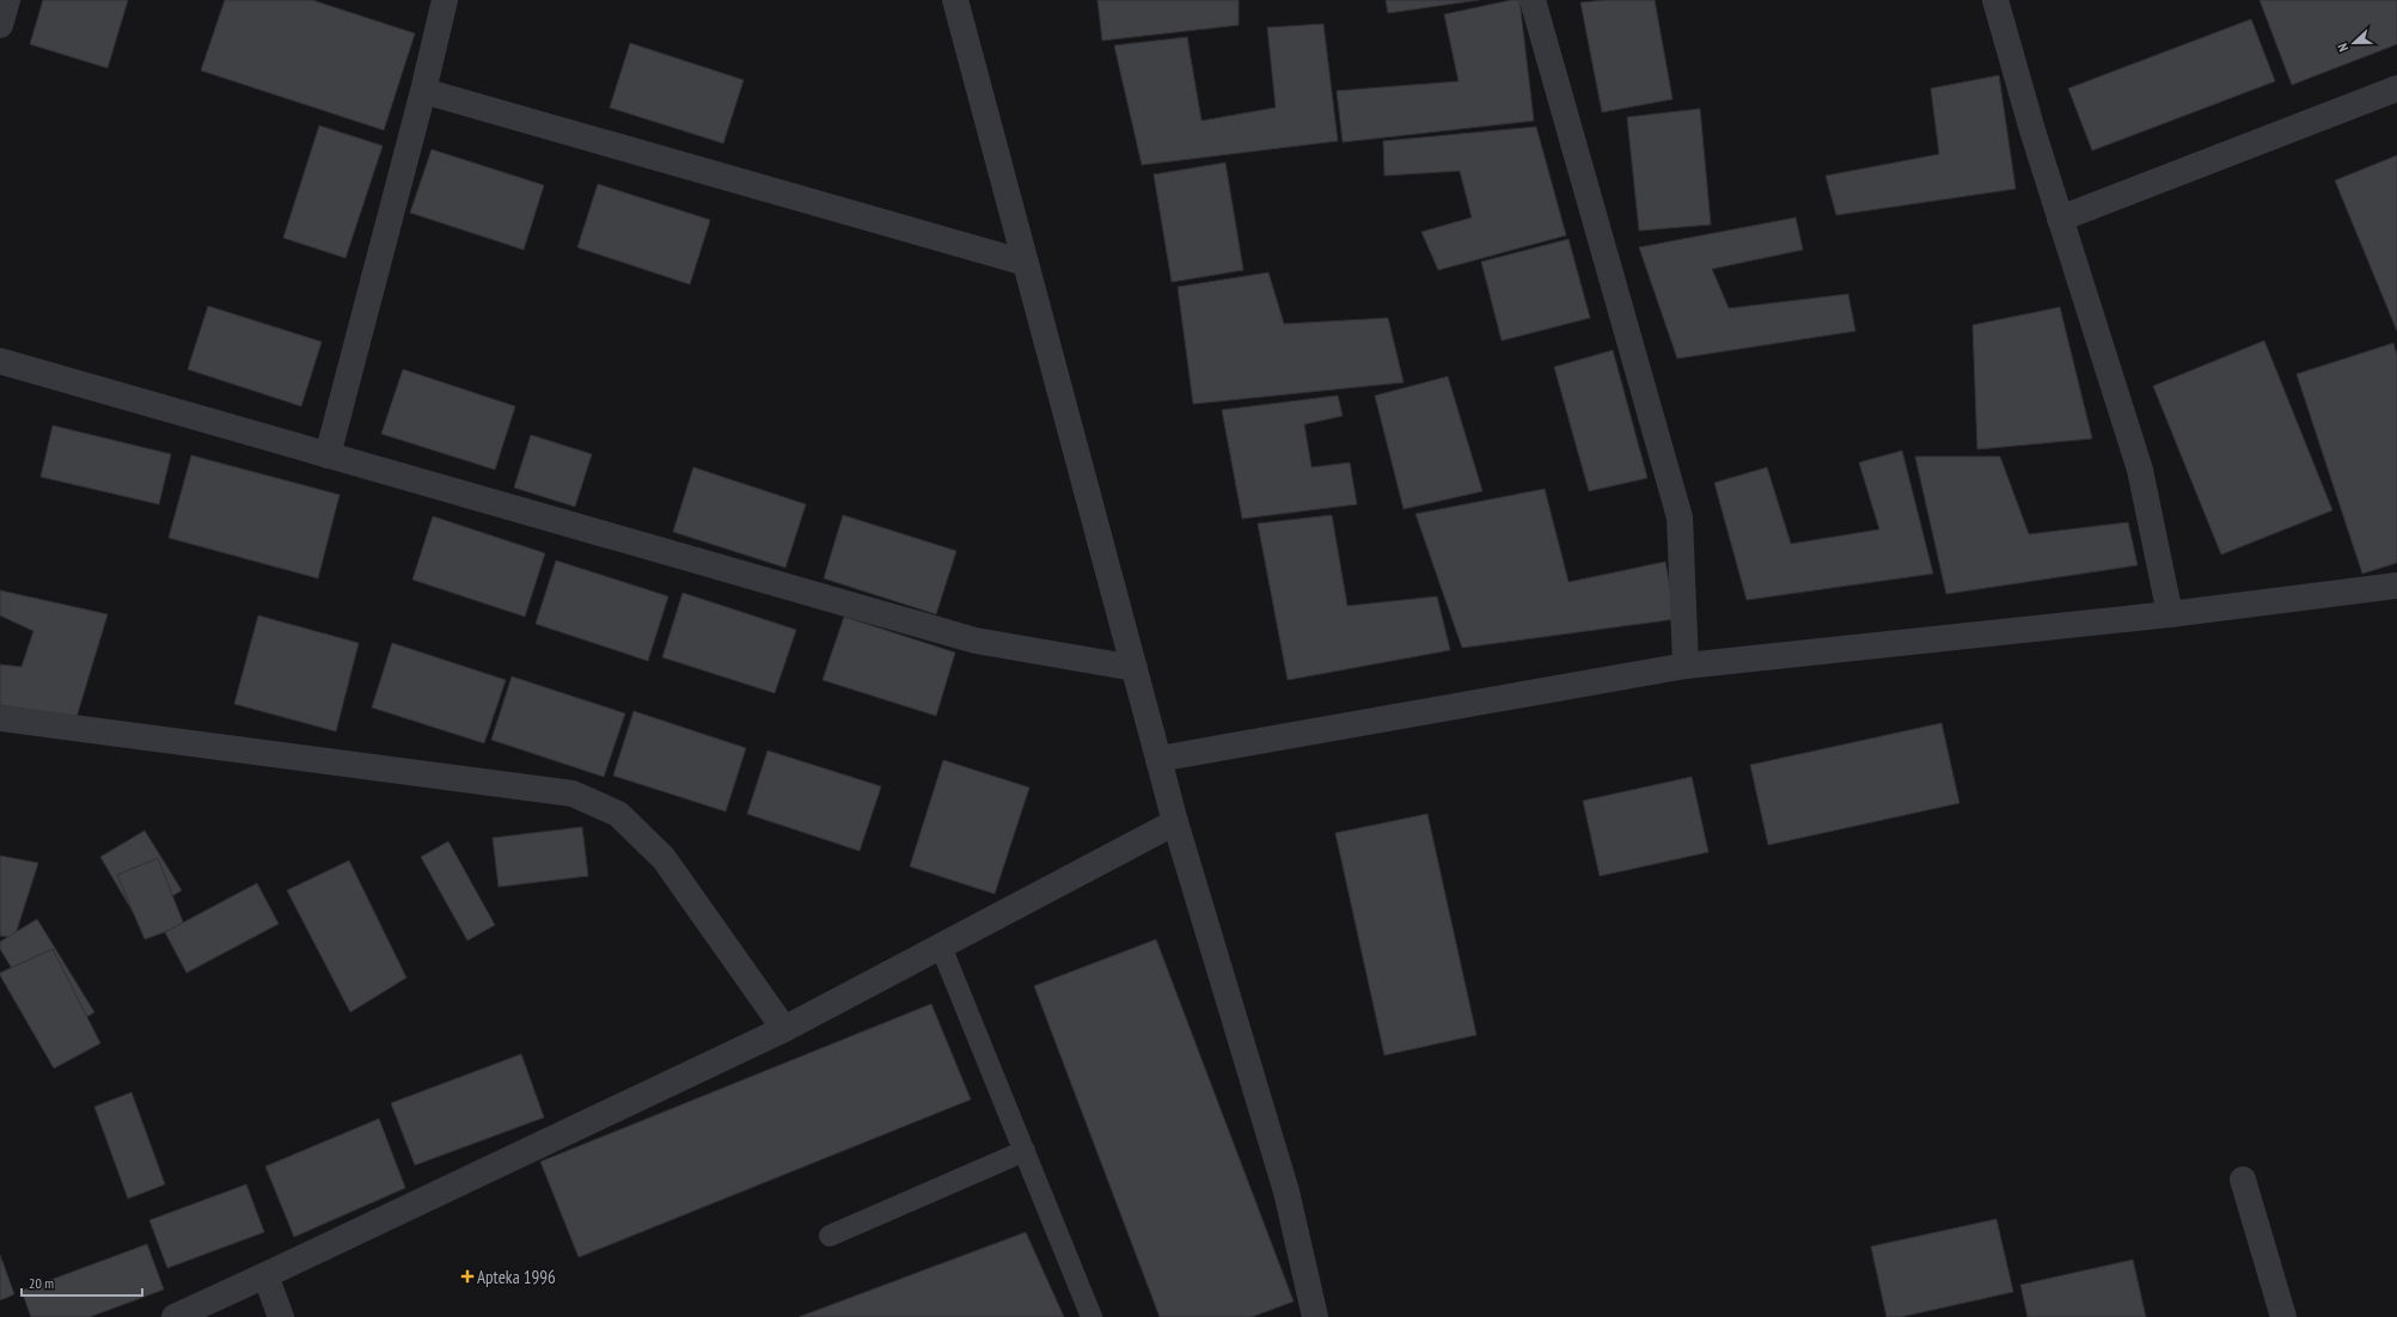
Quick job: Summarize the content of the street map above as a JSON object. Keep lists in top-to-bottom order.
{
  "places": {
    "health": ["Apteka 1996"]
  },
  "scale_bar": "20 m",
  "north": "left"
}
